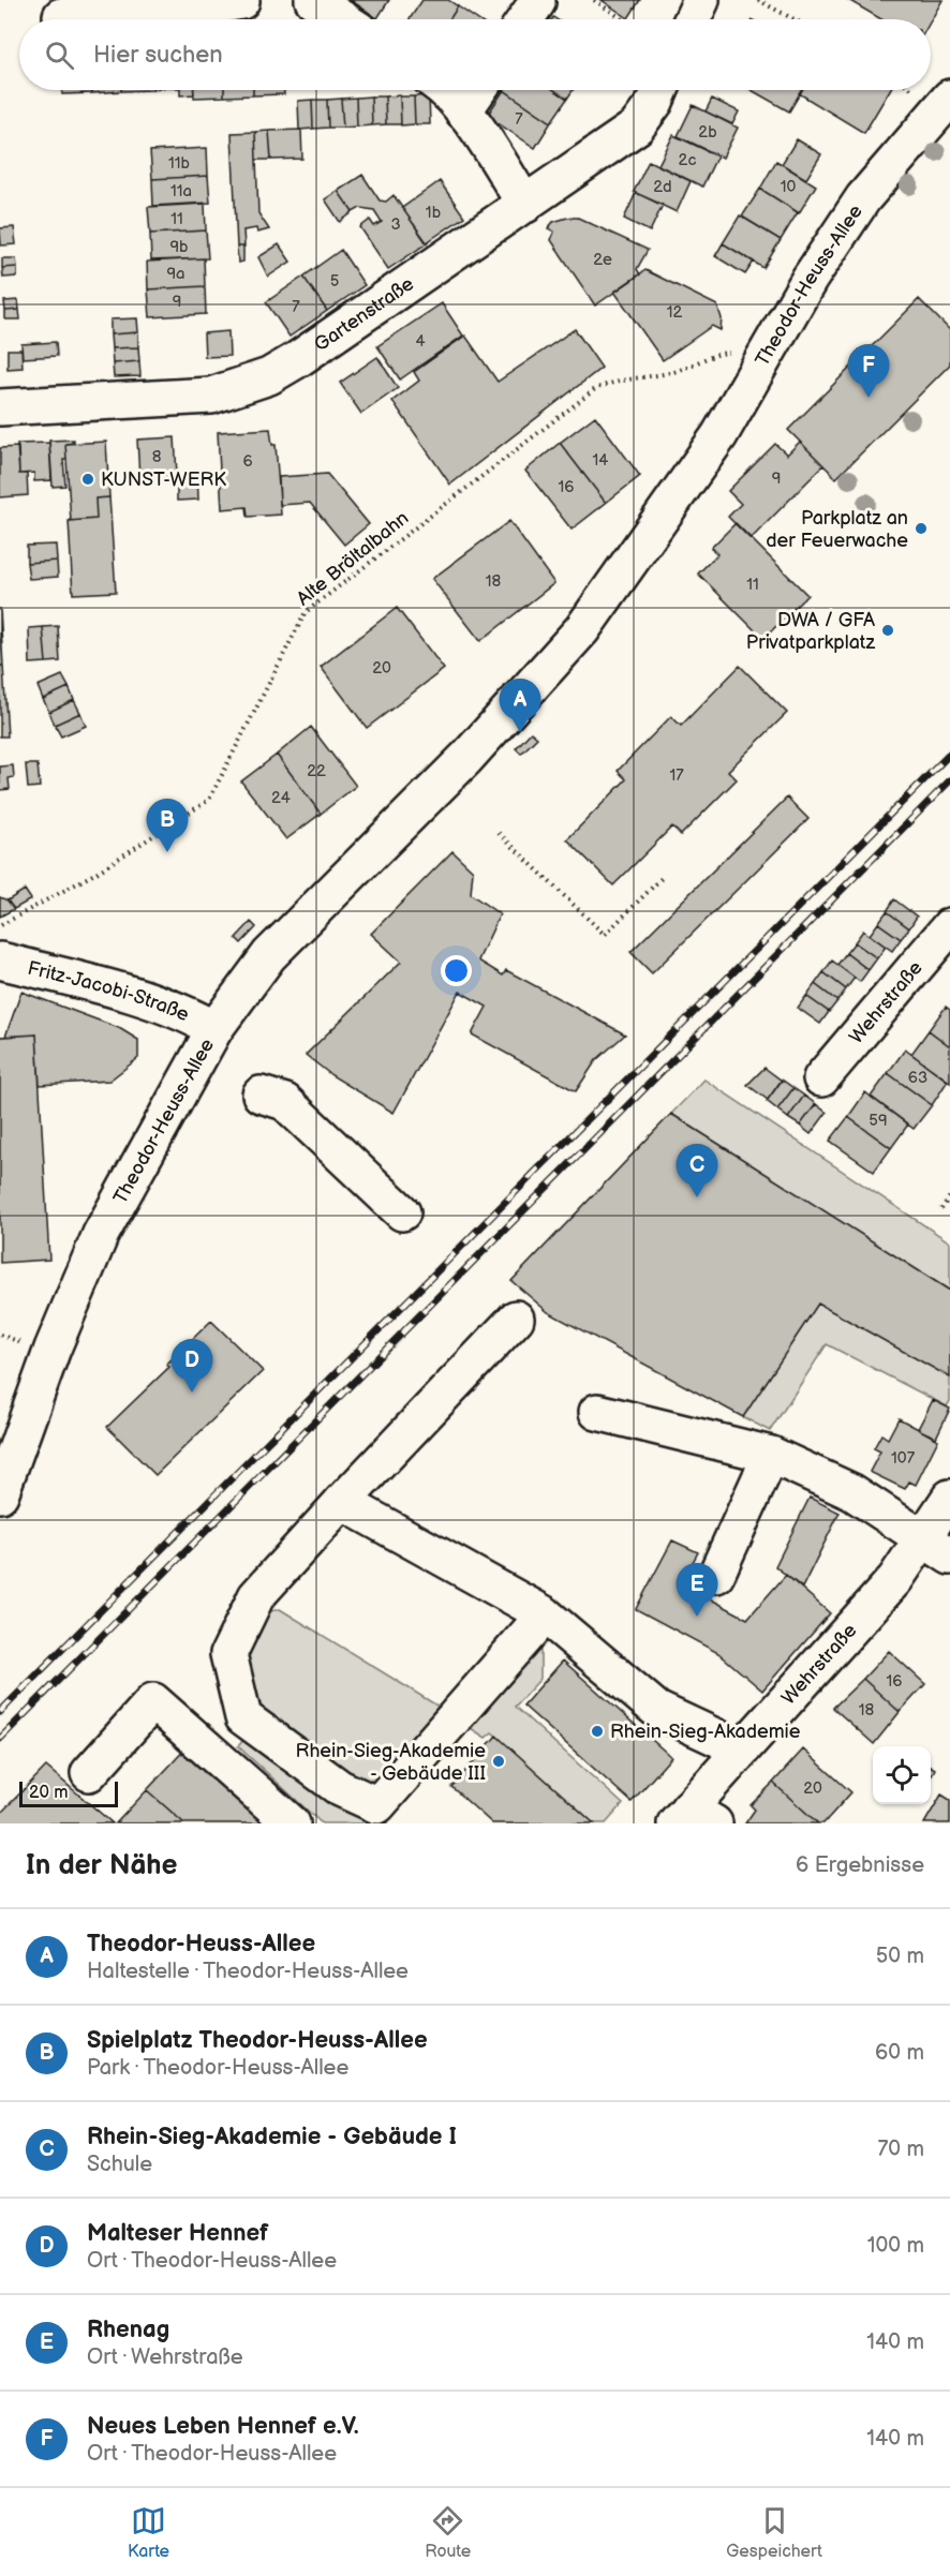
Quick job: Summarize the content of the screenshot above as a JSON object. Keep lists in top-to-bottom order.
{
  "streets": {
    "street": [
      "Theodor-Heuss-Allee",
      "Gartenstraße",
      "Fritz-Jacobi-Straße",
      "Wehrstraße"
    ],
    "path": ["Alte Bröltalbahn"]
  },
  "crossings": [
    ["Theodor-Heuss-Allee", "Fritz-Jacobi-Straße"]
  ],
  "places": [
    "KUNST-WERK",
    "Parkplatz an der Feuerwache",
    "DWA / GFA Privatparkplatz",
    "Rhein-Sieg-Akademie",
    "Rhein-Sieg-Akademie - Gebäude III"
  ],
  "house_numbers": [
    "7",
    "2b",
    "2c",
    "11b",
    "2d",
    "10",
    "11a",
    "1b",
    "11",
    "3",
    "9b",
    "2e",
    "9a",
    "5",
    "9",
    "7",
    "12",
    "4",
    "8",
    "14",
    "6",
    "9",
    "16",
    "18",
    "11",
    "20",
    "22",
    "17",
    "24",
    "63",
    "59",
    "107",
    "16",
    "18",
    "20"
  ],
  "scale_bar": "20 m",
  "page": {
    "search": "Hier suchen",
    "pins": [
      "F",
      "A",
      "B",
      "C",
      "D",
      "E"
    ],
    "scale": "20 m",
    "heading": ["In der Nähe", "6 Ergebnisse"],
    "list": [
      {
        "mark": "A",
        "name": "Theodor-Heuss-Allee",
        "note": "Haltestelle · Theodor-Heuss-Allee",
        "value": "50 m"
      },
      {
        "mark": "B",
        "name": "Spielplatz Theodor-Heuss-Allee",
        "note": "Park · Theodor-Heuss-Allee",
        "value": "60 m"
      },
      {
        "mark": "C",
        "name": "Rhein-Sieg-Akademie - Gebäude I",
        "note": "Schule",
        "value": "70 m"
      },
      {
        "mark": "D",
        "name": "Malteser Hennef",
        "note": "Ort · Theodor-Heuss-Allee",
        "value": "100 m"
      },
      {
        "mark": "E",
        "name": "Rhenag",
        "note": "Ort · Wehrstraße",
        "value": "140 m"
      },
      {
        "mark": "F",
        "name": "Neues Leben Hennef e.V.",
        "note": "Ort · Theodor-Heuss-Allee",
        "value": "140 m"
      }
    ],
    "nav": ["Karte", "Route", "Gespeichert"]
  }
}
